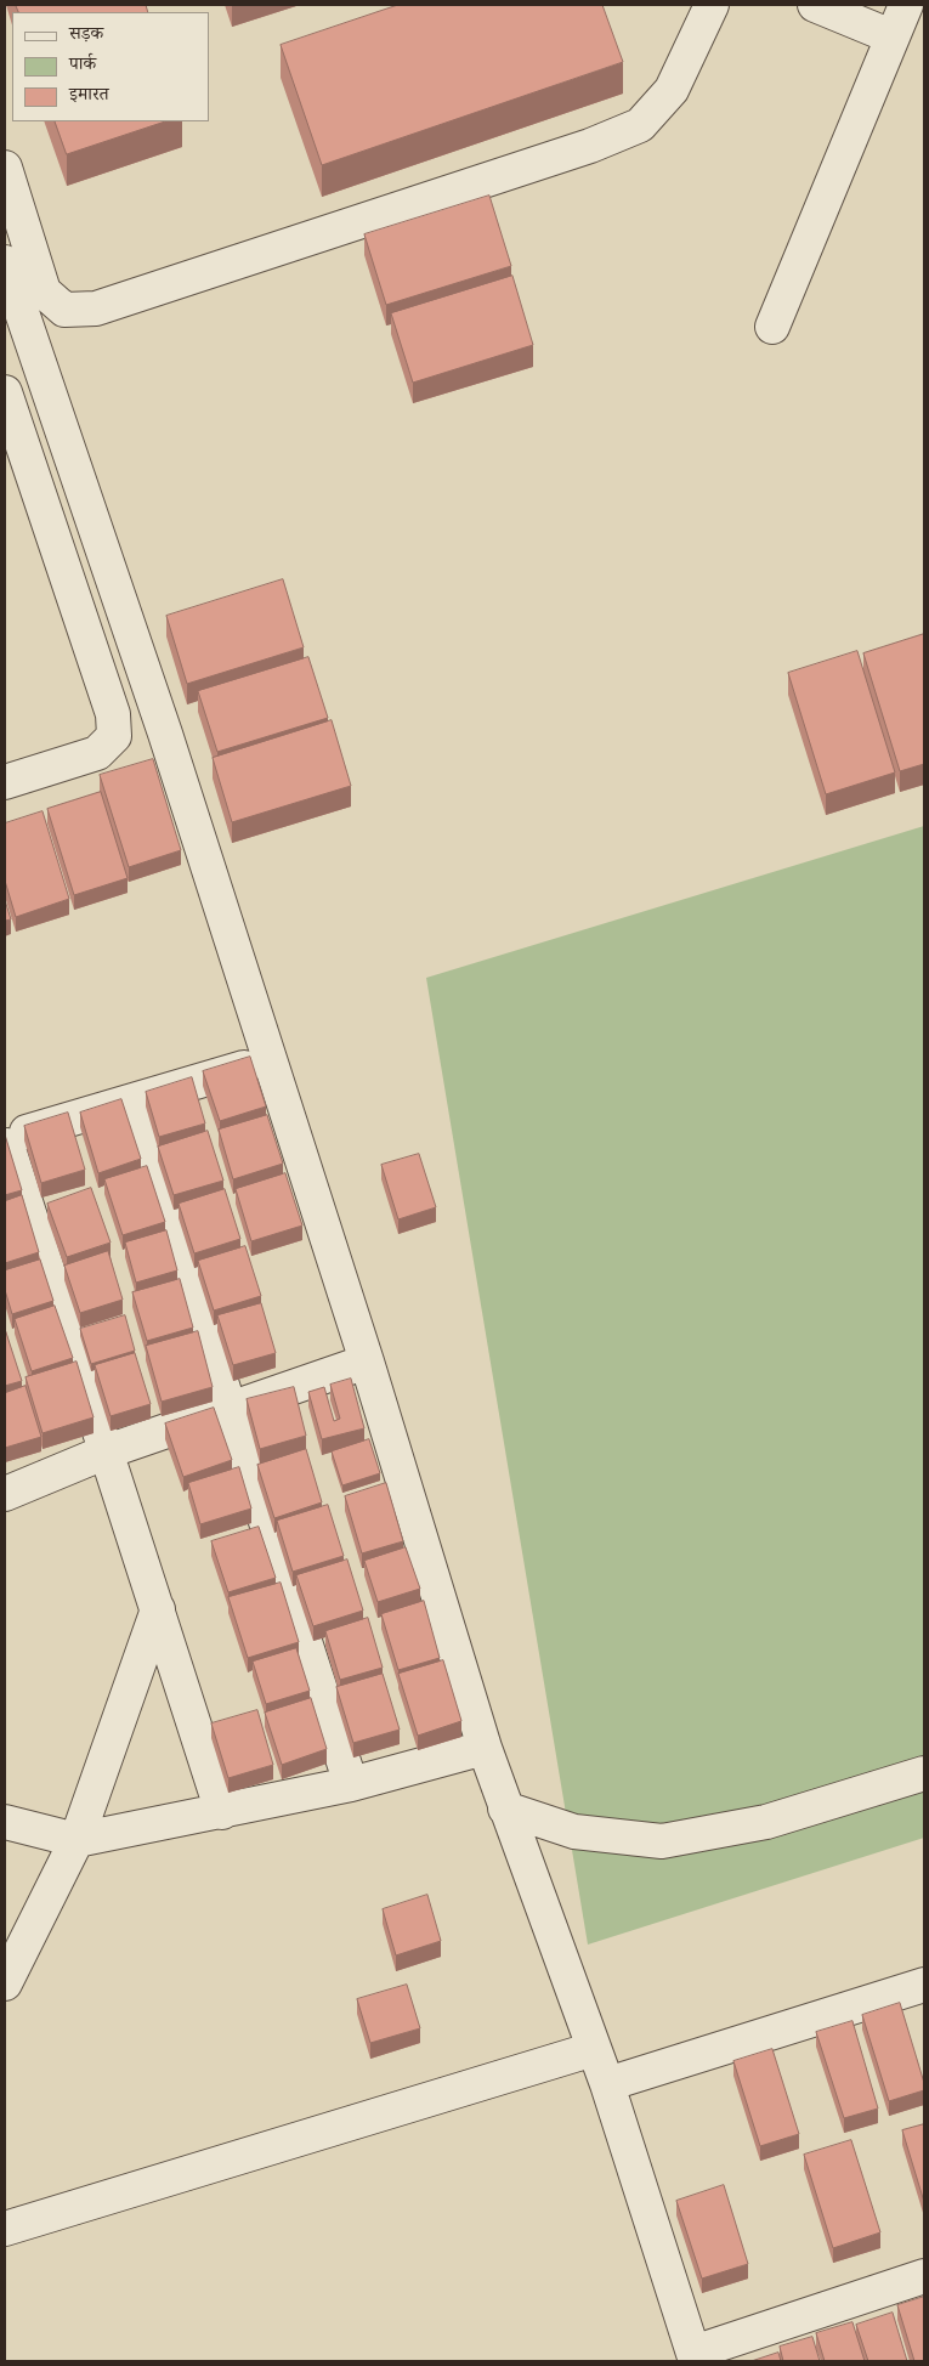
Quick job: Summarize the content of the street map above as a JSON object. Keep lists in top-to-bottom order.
{
  "legend": ["सड़क", "पार्क", "इमारत"]
}
